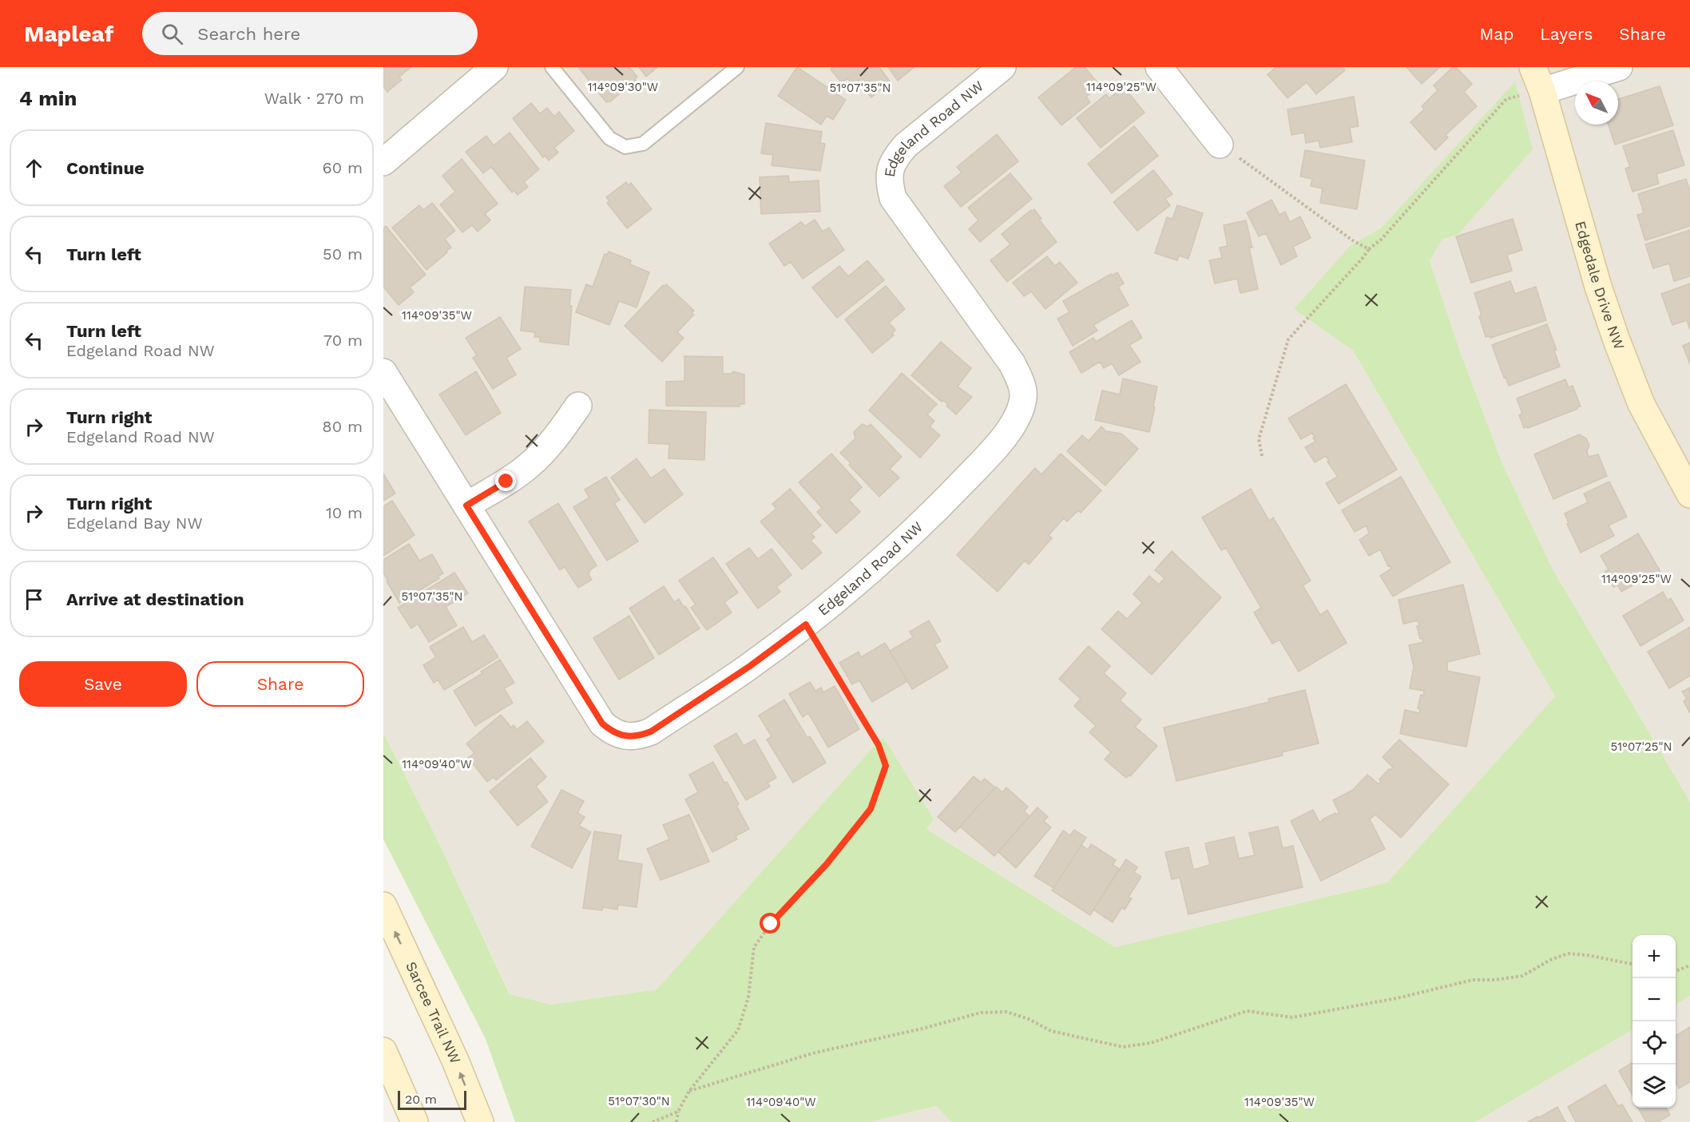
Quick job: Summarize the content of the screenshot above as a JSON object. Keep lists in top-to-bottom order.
{
  "streets": {
    "street": ["Edgeland Road NW", "Edgedale Drive NW", "Sarcee Trail NW"]
  },
  "scale_bar": "20 m",
  "north": "top left",
  "page": {
    "header": "Mapleaf",
    "search": "Search here",
    "nav": ["Map", "Layers", "Share"],
    "heading": ["4 min", "Walk · 270 m"],
    "list": [
      ["Continue", "60 m"],
      ["Turn left", "50 m"],
      ["Turn left", "Edgeland Road NW", "70 m"],
      ["Turn right", "Edgeland Road NW", "80 m"],
      ["Turn right", "Edgeland Bay NW", "10 m"],
      "Arrive at destination"
    ],
    "buttons": ["Save", "Share"],
    "map_buttons": ["+", "−"],
    "scale": "20 m"
  },
  "coordinates": [
    "114°09'30\"W",
    "114°09'25\"W",
    "51°07'35\"N",
    "114°09'35\"W",
    "51°07'25\"N",
    "114°09'40\"W",
    "51°07'30\"N"
  ]
}
